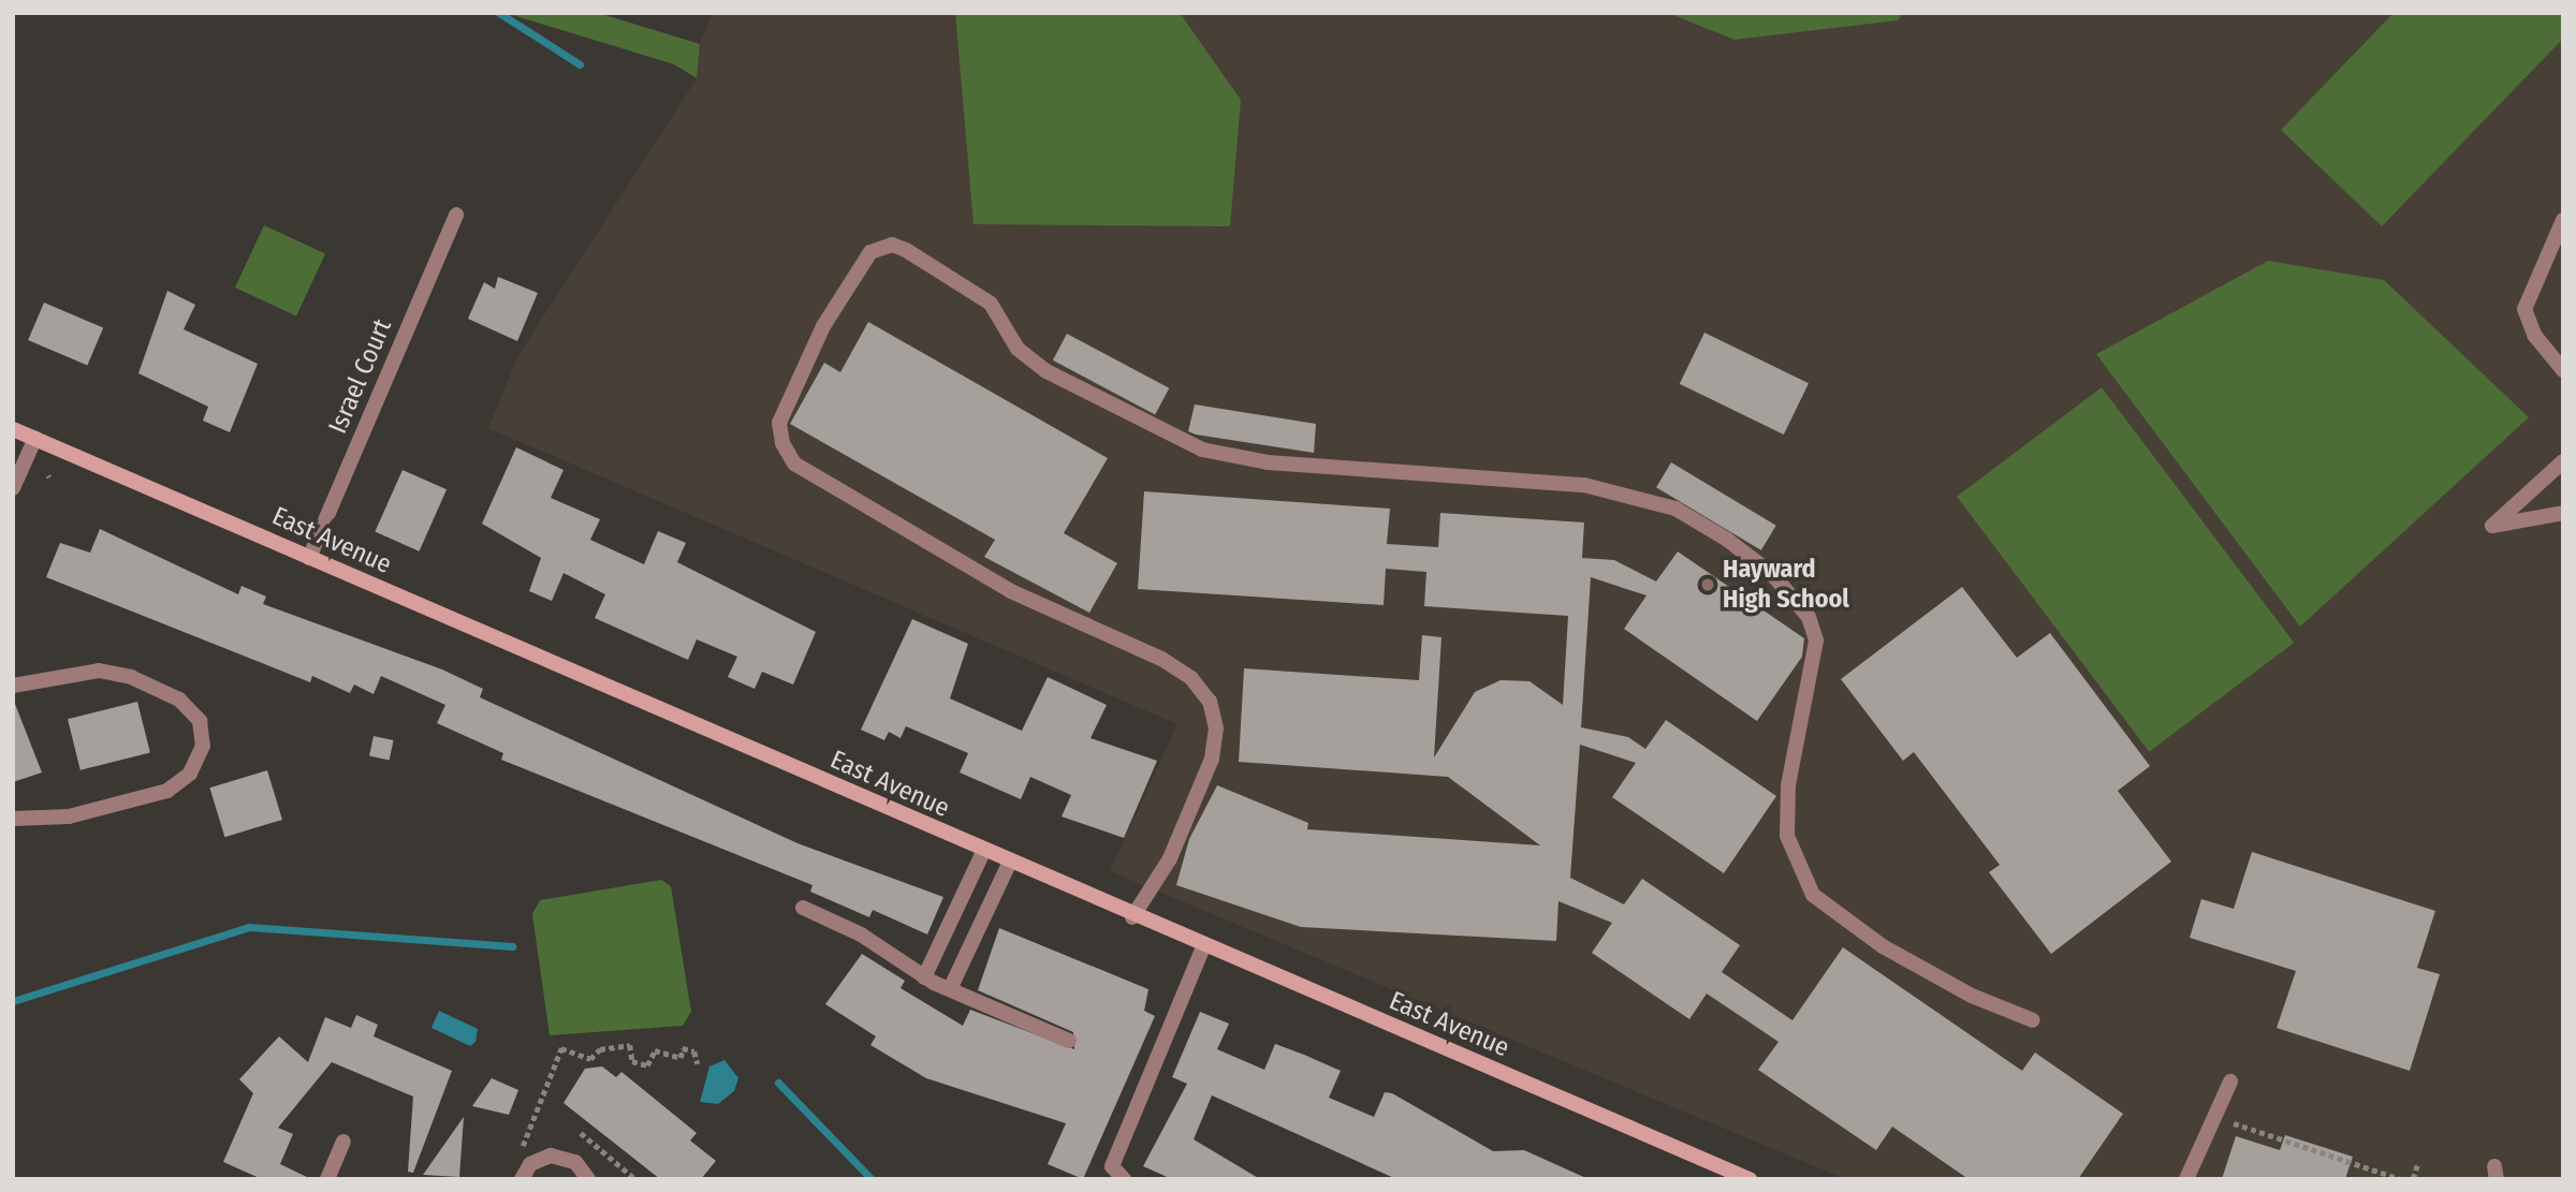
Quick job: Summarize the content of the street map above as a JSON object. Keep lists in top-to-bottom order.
{
  "streets": {
    "street": ["Israel Court", "East Avenue"]
  },
  "crossings": [
    ["Israel Court", "East Avenue"]
  ],
  "places": ["Hayward High School"]
}
